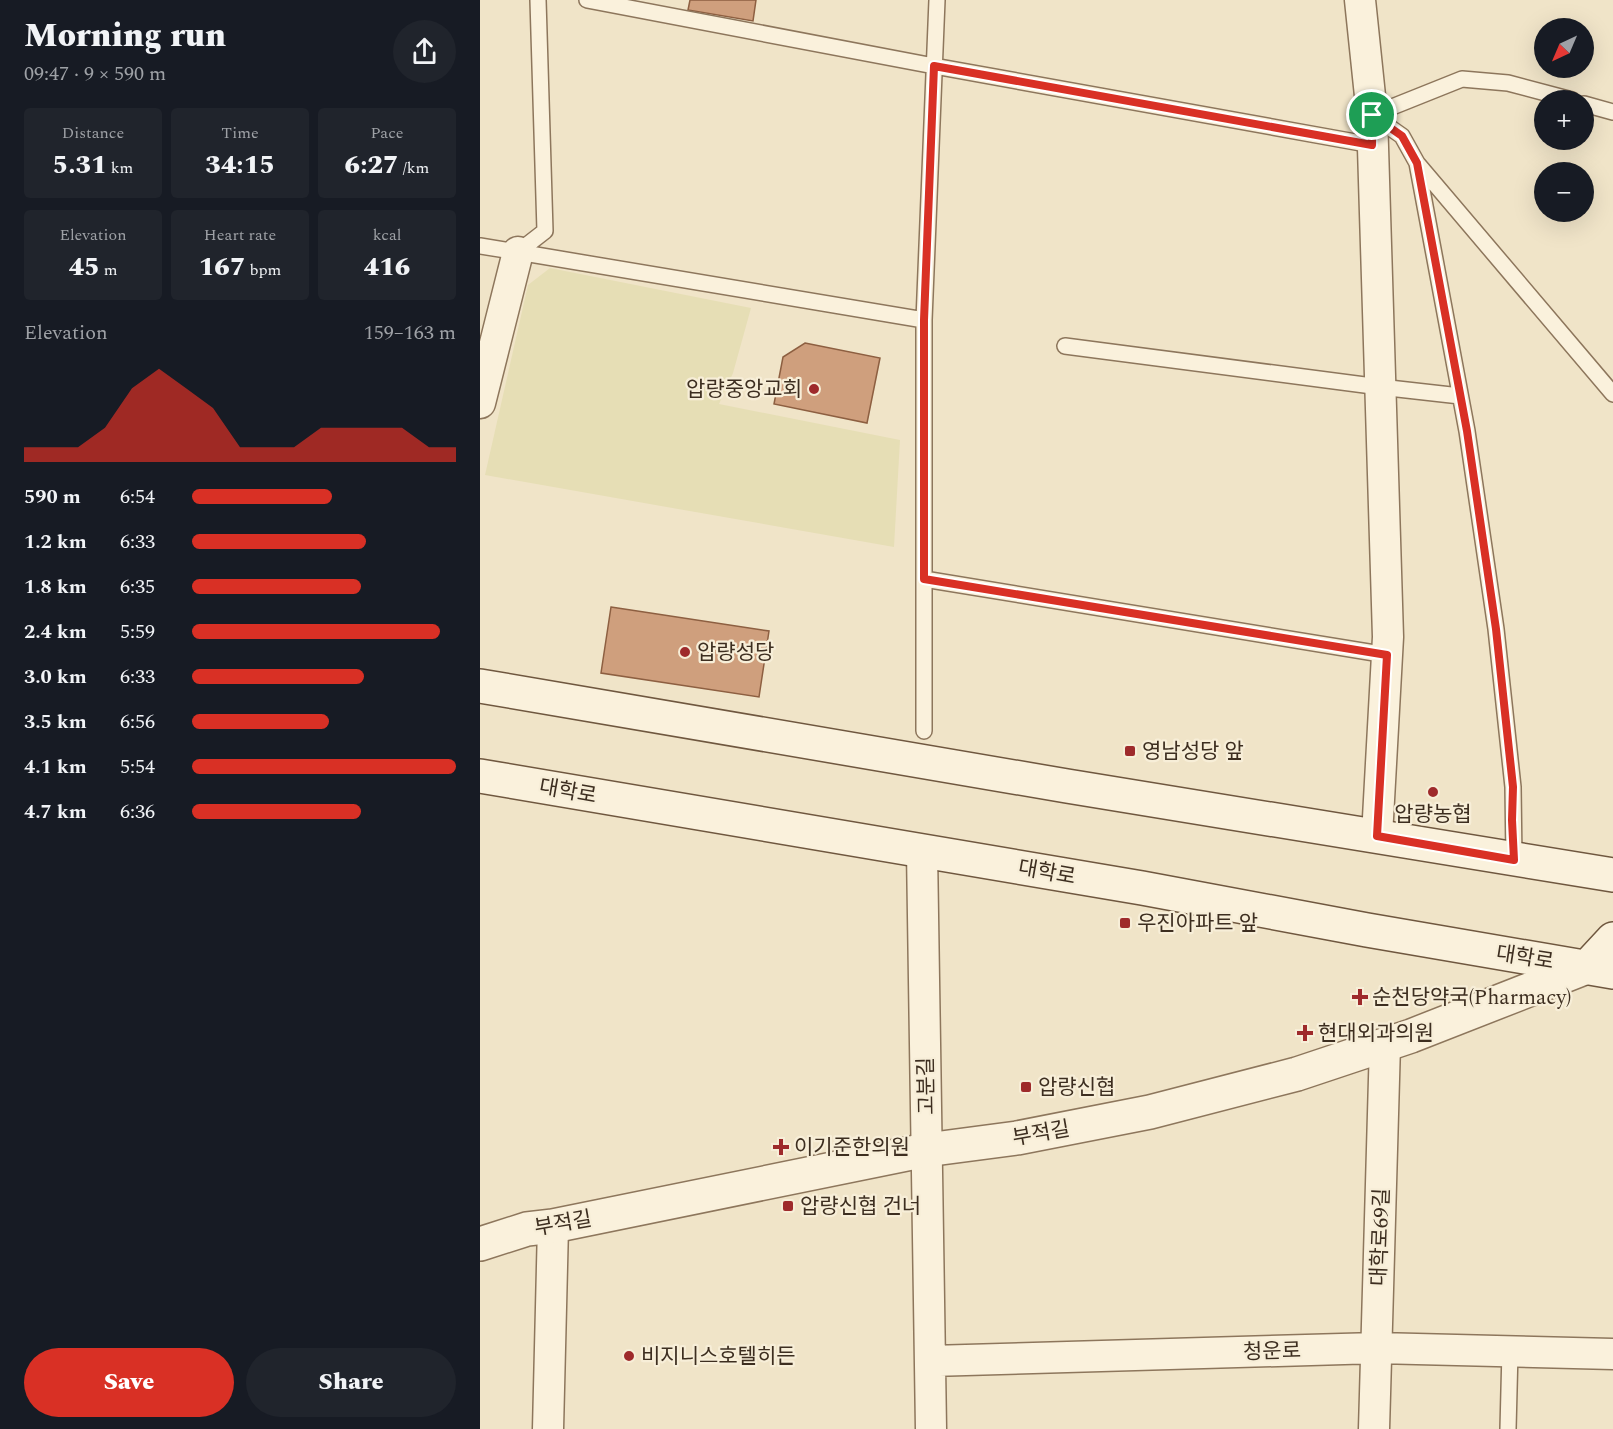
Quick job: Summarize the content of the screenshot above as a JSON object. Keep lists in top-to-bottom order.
{
  "streets": {
    "main road": ["대학로", "부적길"],
    "street": ["고분길", "대학로69길", "청운로"]
  },
  "crossings": [
    ["대학로", "고분길"],
    ["대학로", "부적길"],
    ["고분길", "부적길"],
    ["고분길", "청운로"],
    ["부적길", "대학로69길"],
    ["대학로69길", "청운로"]
  ],
  "places": {
    "other": [
      "압량중앙교회",
      "압량성당",
      "압량농협",
      "비지니스호텔히든"
    ],
    "transit": [
      "영남성당 앞",
      "우진아파트 앞",
      "압량신협",
      "압량신협 건너"
    ],
    "health": ["순천당약국(Pharmacy)", "현대외과의원", "이기준한의원"]
  },
  "north": "bottom left",
  "page": {
    "heading": ["Morning run", "09:47 · 9 × 590 m"],
    "map_buttons": ["+", "−"],
    "stats": [
      ["Distance", "5.31 km"],
      ["Time", "34:15"],
      ["Pace", "6:27 /km"],
      ["Elevation", "45 m"],
      ["Heart rate", "167 bpm"],
      ["kcal", "416"]
    ],
    "chart": ["Elevation", "159–163 m"],
    "list": [
      {
        "name": "590 m",
        "note": "6:54"
      },
      {
        "name": "1.2 km",
        "note": "6:33"
      },
      {
        "name": "1.8 km",
        "note": "6:35"
      },
      {
        "name": "2.4 km",
        "note": "5:59"
      },
      {
        "name": "3.0 km",
        "note": "6:33"
      },
      {
        "name": "3.5 km",
        "note": "6:56"
      },
      {
        "name": "4.1 km",
        "note": "5:54"
      },
      {
        "name": "4.7 km",
        "note": "6:36"
      }
    ],
    "buttons": ["Save", "Share"]
  }
}
